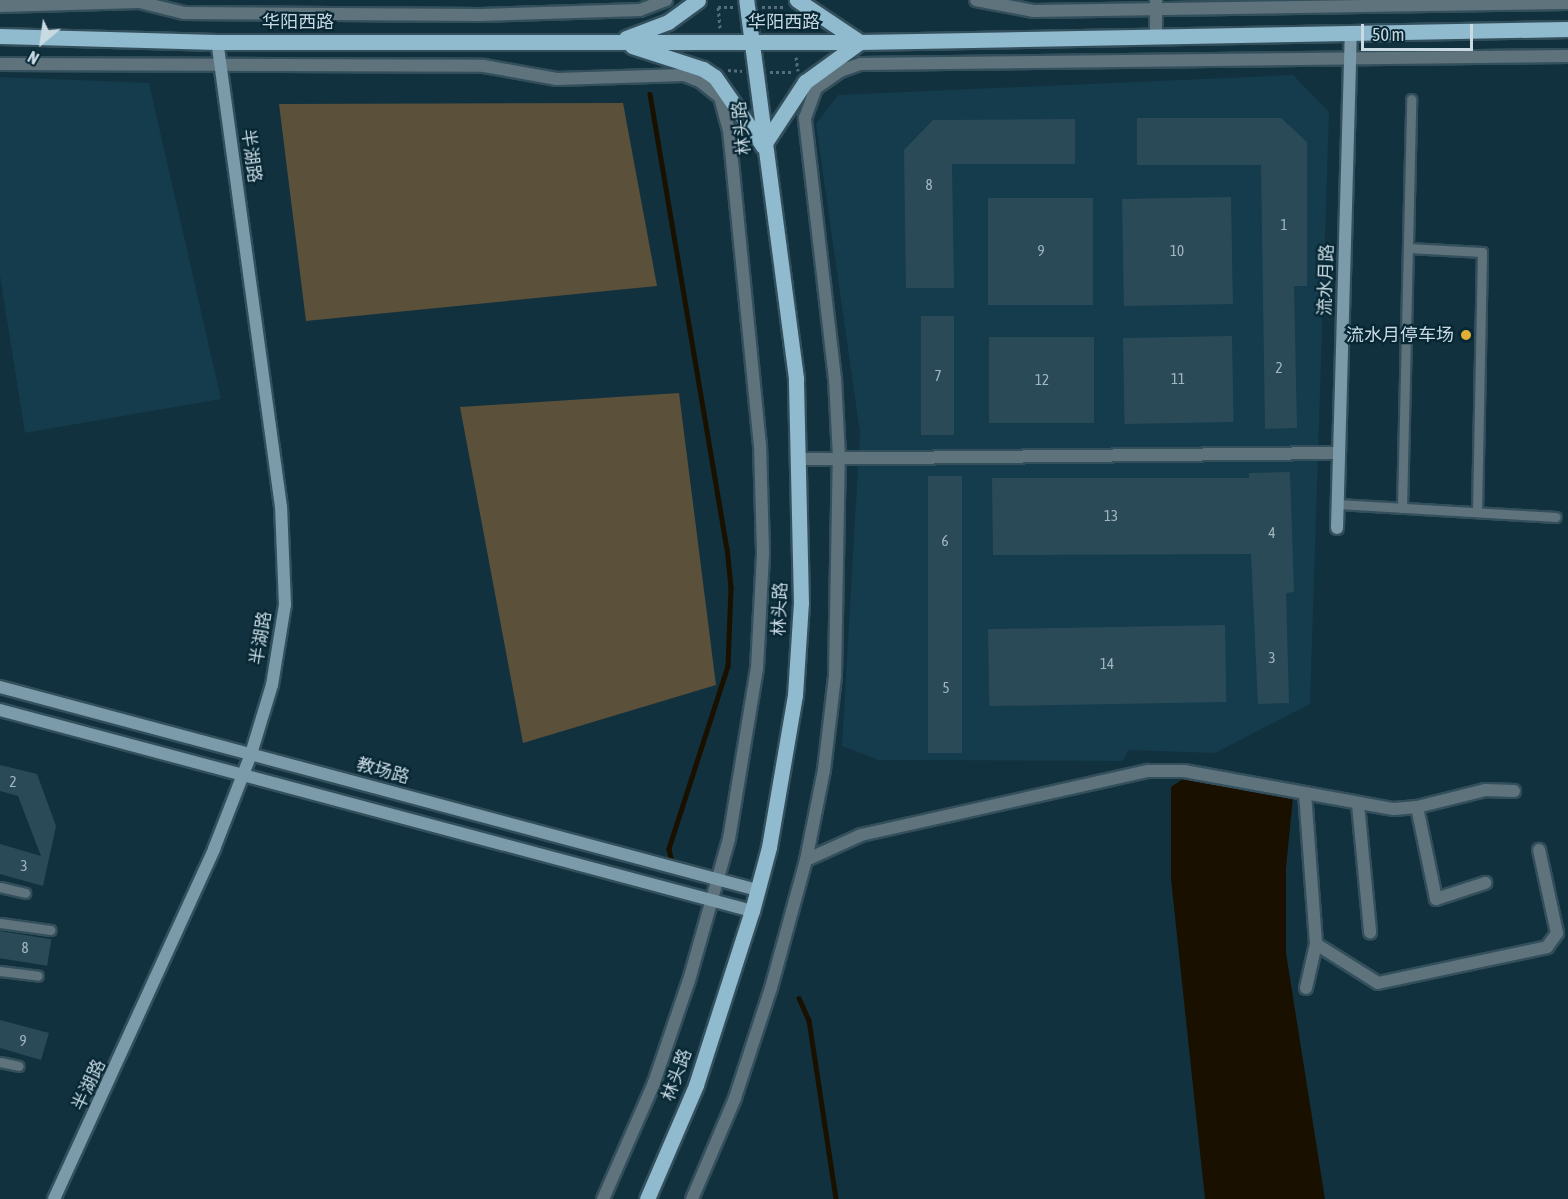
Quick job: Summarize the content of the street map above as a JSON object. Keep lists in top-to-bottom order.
{
  "streets": {
    "main road": ["华阳西路", "林头路"],
    "street": ["半湖路", "流水月路", "教场路"]
  },
  "crossings": [
    ["华阳西路", "林头路"],
    ["华阳西路", "半湖路"],
    ["华阳西路", "流水月路"],
    ["林头路", "教场路"],
    ["半湖路", "教场路"]
  ],
  "places": ["流水月停车场"],
  "house_numbers": [
    "8",
    "1",
    "9",
    "10",
    "2",
    "7",
    "11",
    "12",
    "13",
    "4",
    "6",
    "3",
    "14",
    "5",
    "2",
    "3",
    "8",
    "9"
  ],
  "scale_bar": "50 m",
  "north": "bottom left"
}
